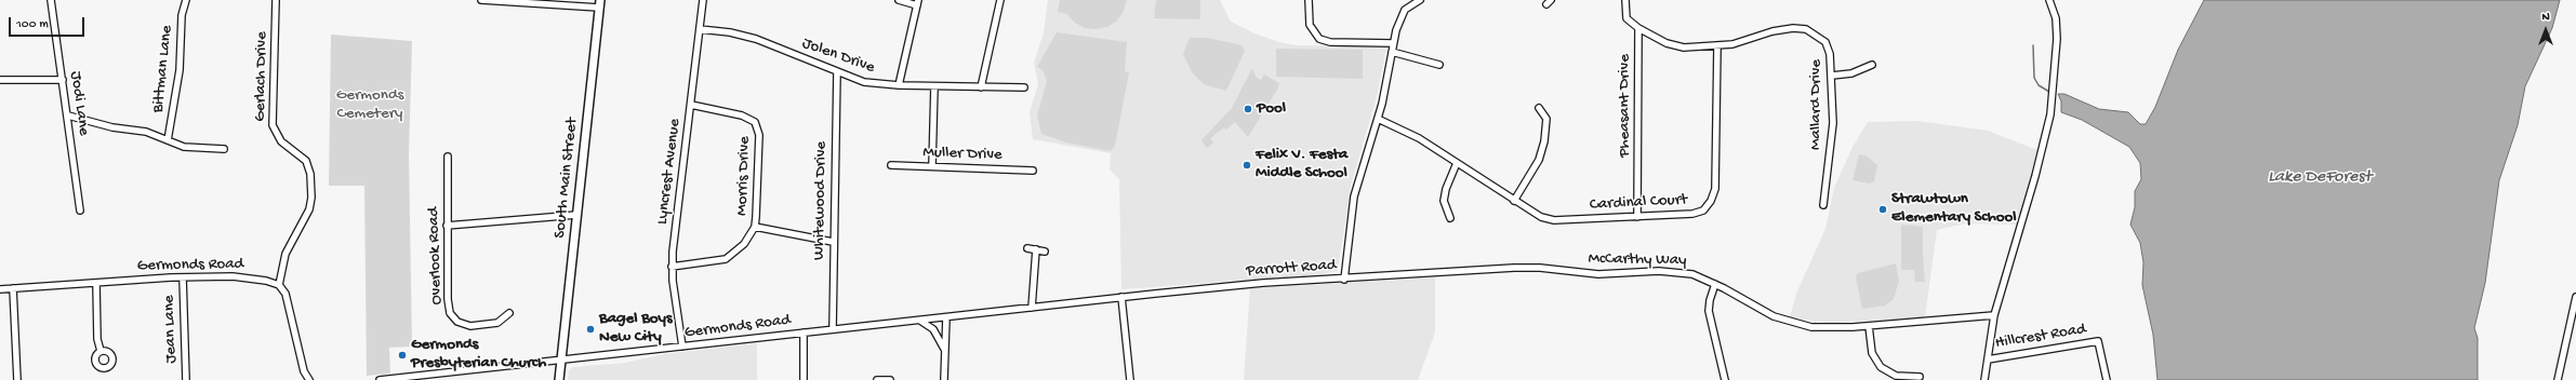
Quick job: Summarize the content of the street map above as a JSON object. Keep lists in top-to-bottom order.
{
  "streets": {
    "main road": ["South Main Street"],
    "street": [
      "Jolen Drive",
      "Bittman Lane",
      "Gerlach Drive",
      "Jodi Lane",
      "Mallard Drive",
      "Pheasant Drive",
      "Muller Drive",
      "Lyncrest Avenue",
      "Morris Drive",
      "Whitewood Drive",
      "Cardinal Court",
      "Overlook Road",
      "McCarthy Way",
      "Germonds Road",
      "Parrott Road",
      "Jean Lane",
      "Hillcrest Road"
    ]
  },
  "crossings": [
    ["Jolen Drive", "Lyncrest Avenue"],
    ["Jolen Drive", "Whitewood Drive"],
    ["Gerlach Drive", "Germonds Road"],
    ["Mallard Drive", "Cardinal Court"],
    ["Pheasant Drive", "Cardinal Court"],
    ["Lyncrest Avenue", "Morris Drive"],
    ["Lyncrest Avenue", "Germonds Road"],
    ["South Main Street", "Germonds Road"],
    ["Whitewood Drive", "Germonds Road"],
    ["Cardinal Court", "Parrott Road"],
    ["McCarthy Way", "Parrott Road"],
    ["Germonds Road", "Parrott Road"],
    ["Germonds Road", "Jean Lane"]
  ],
  "water": ["Lake DeForest"],
  "parks": ["Germonds Cemetery"],
  "places": [
    "Pool",
    "Felix V. Festa Middle School",
    "Strawtown Elementary School",
    "Bagel Boys New City",
    "Germonds Presbyterian Church"
  ],
  "scale_bar": "100 m",
  "north": "top"
}
